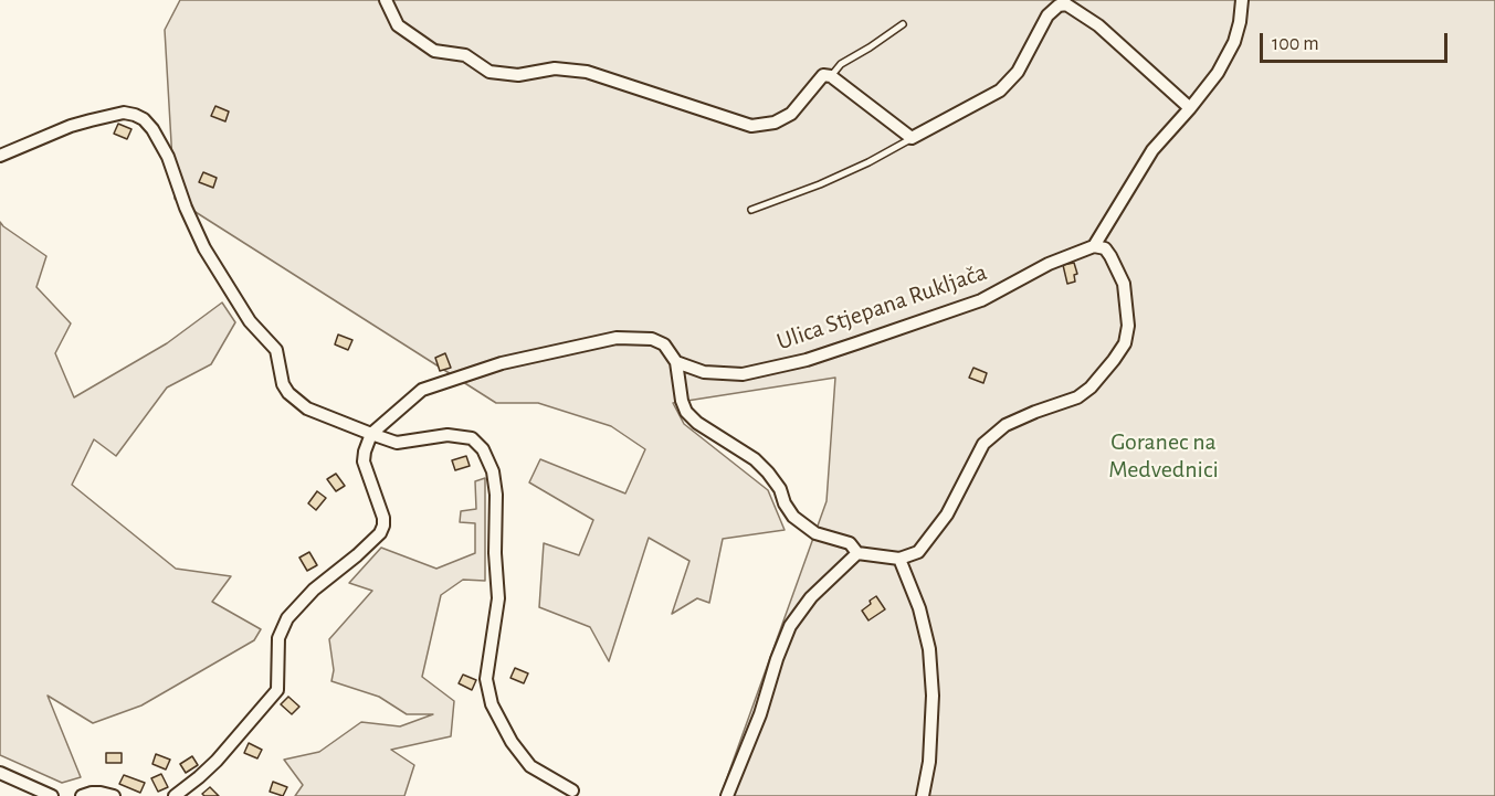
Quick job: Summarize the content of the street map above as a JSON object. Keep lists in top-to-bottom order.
{
  "streets": {
    "street": ["Ulica Stjepana Rukljača"]
  },
  "parks": ["Goranec na Medvednici"],
  "scale_bar": "100 m"
}
